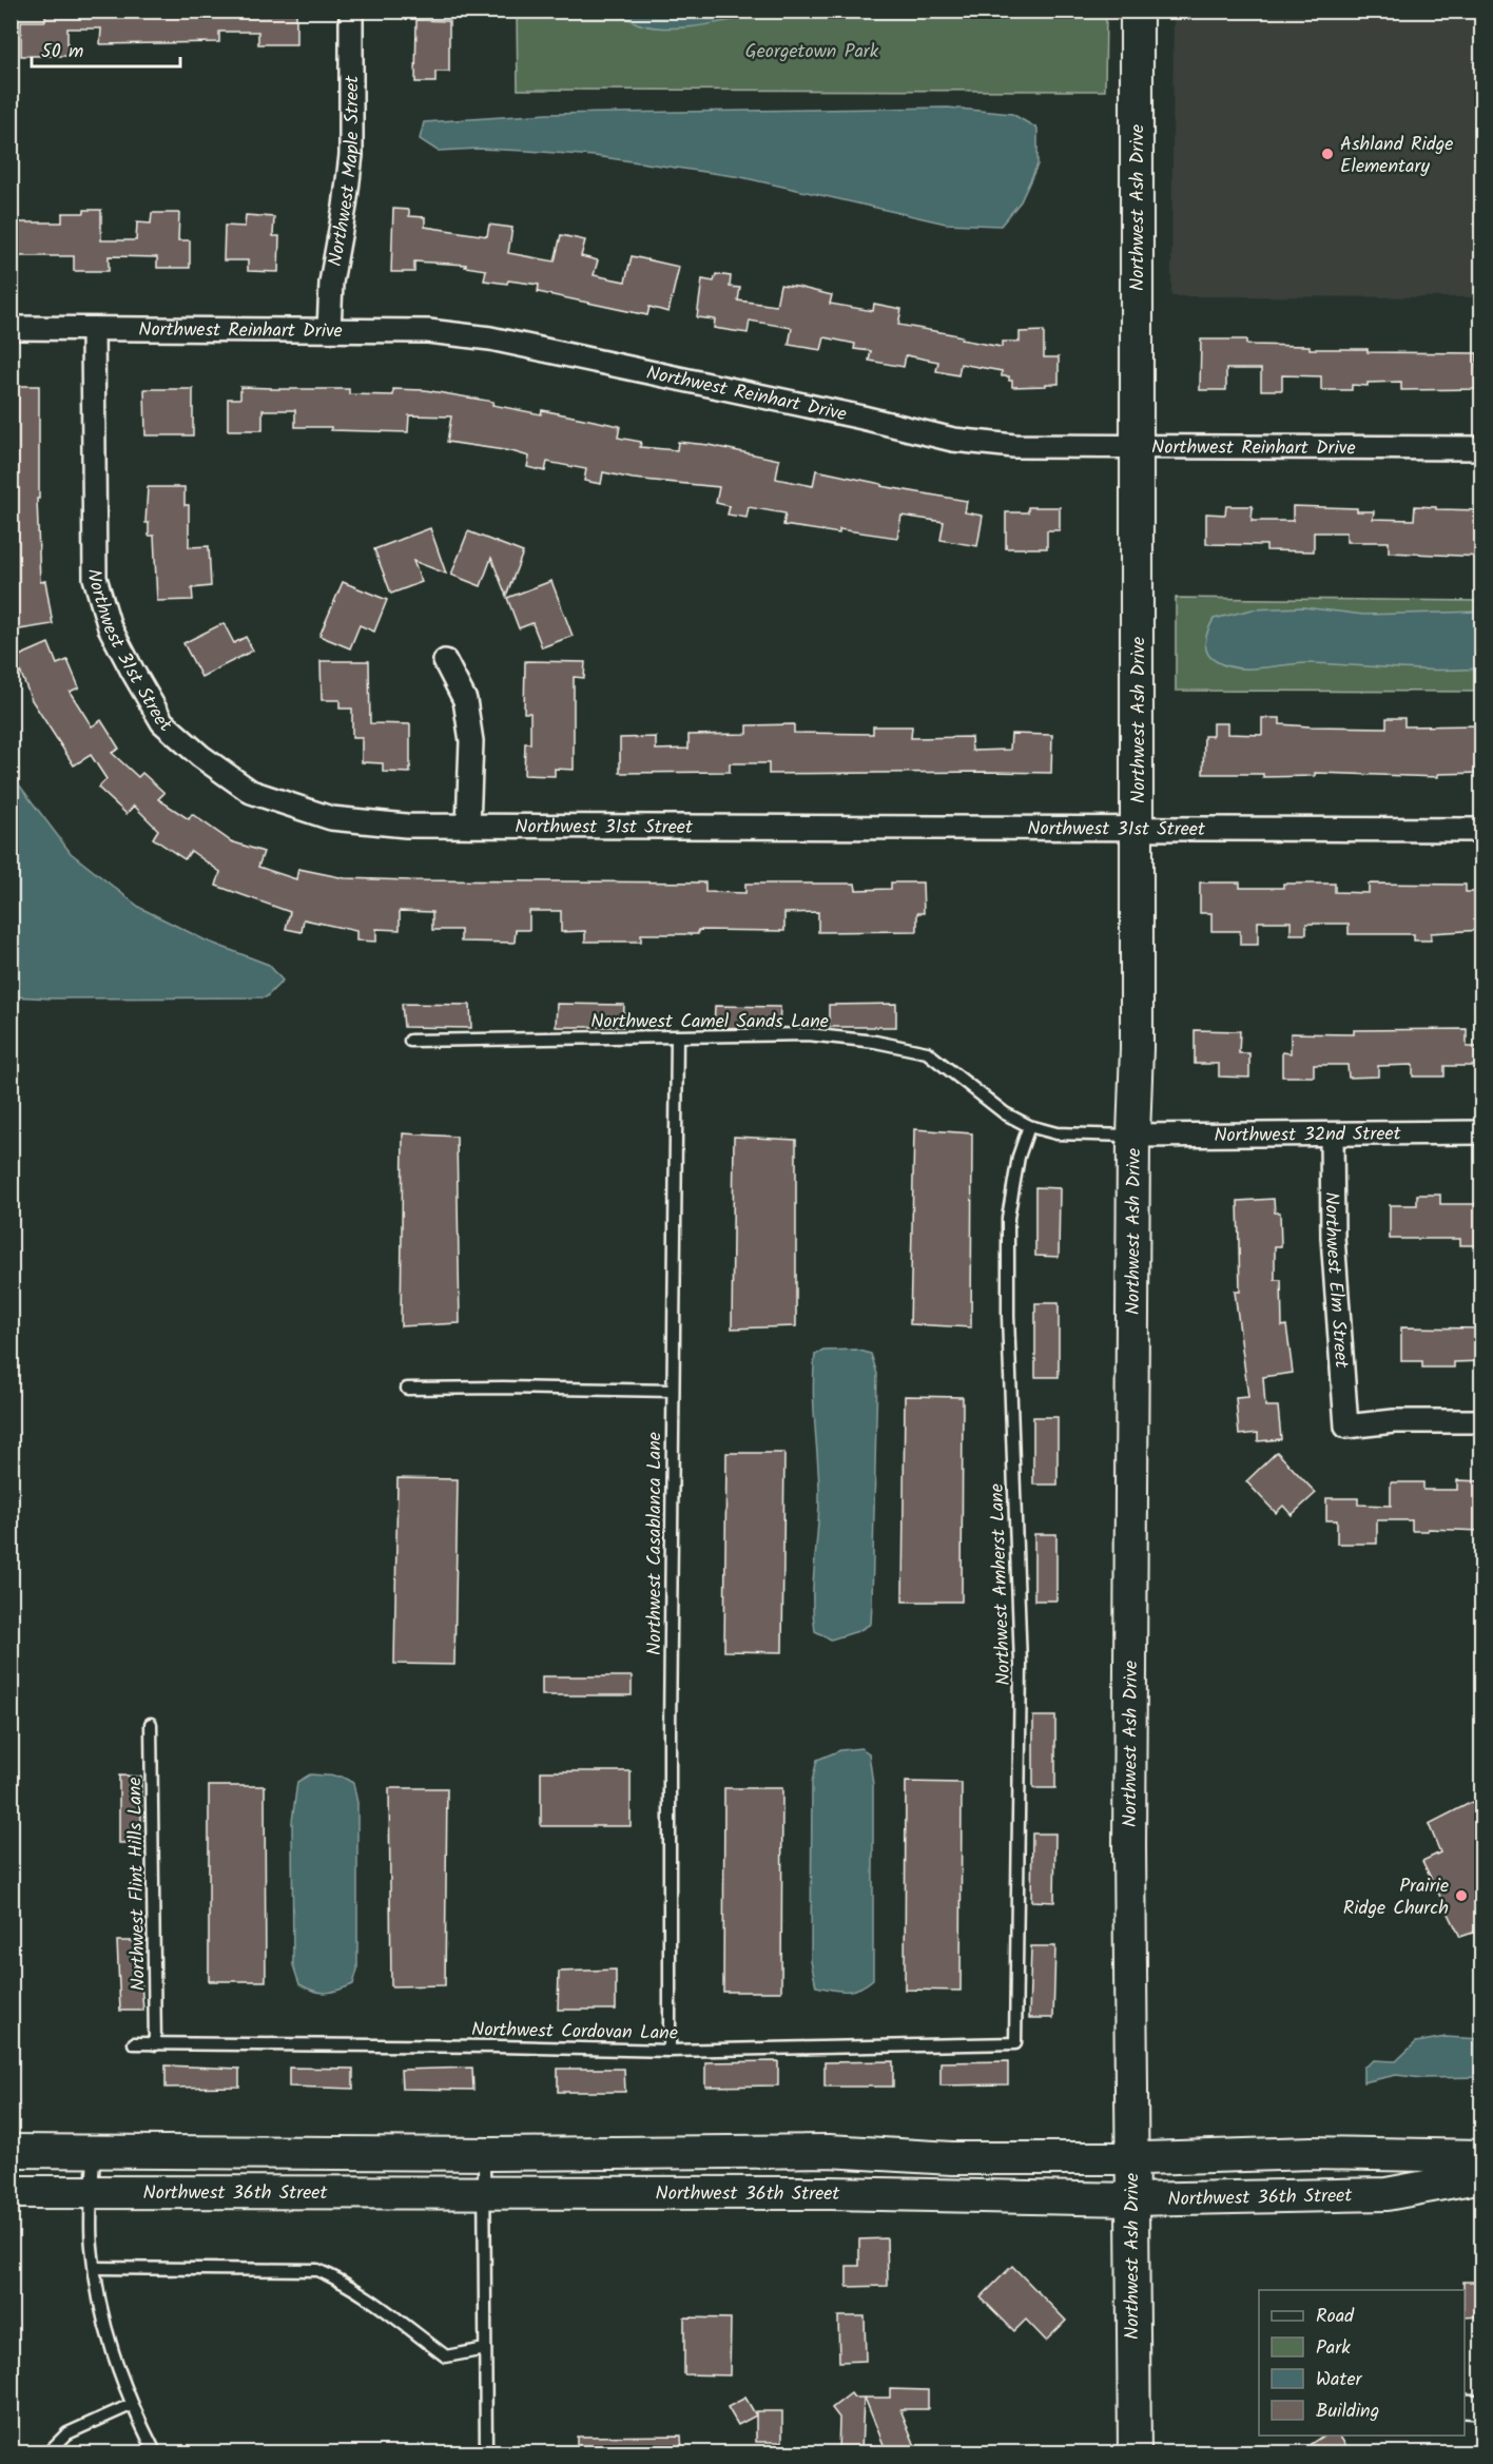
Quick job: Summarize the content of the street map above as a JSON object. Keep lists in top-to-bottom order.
{
  "streets": {
    "main road": ["Northwest Ash Drive", "Northwest 36th Street"],
    "street": [
      "Northwest Maple Street",
      "Northwest Reinhart Drive",
      "Northwest 31st Street",
      "Northwest 32nd Street",
      "Northwest Elm Street"
    ],
    "lane": [
      "Northwest Camel Sands Lane",
      "Northwest Casablanca Lane",
      "Northwest Amherst Lane",
      "Northwest Flint Hills Lane",
      "Northwest Cordovan Lane"
    ]
  },
  "crossings": [
    ["Northwest Maple Street", "Northwest Reinhart Drive"],
    ["Northwest Ash Drive", "Northwest Reinhart Drive"],
    ["Northwest Ash Drive", "Northwest 31st Street"],
    ["Northwest Ash Drive", "Northwest Camel Sands Lane"],
    ["Northwest Ash Drive", "Northwest 32nd Street"],
    ["Northwest Ash Drive", "Northwest 36th Street"],
    ["Northwest Reinhart Drive", "Northwest 31st Street"],
    ["Northwest Camel Sands Lane", "Northwest 32nd Street"],
    ["Northwest Camel Sands Lane", "Northwest Casablanca Lane"],
    ["Northwest Camel Sands Lane", "Northwest Amherst Lane"],
    ["Northwest 32nd Street", "Northwest Elm Street"],
    ["Northwest Casablanca Lane", "Northwest Cordovan Lane"],
    ["Northwest Amherst Lane", "Northwest Cordovan Lane"],
    ["Northwest Flint Hills Lane", "Northwest Cordovan Lane"]
  ],
  "parks": ["Georgetown Park"],
  "places": ["Ashland Ridge Elementary", "Prairie Ridge Church"],
  "legend": [
    "Road",
    "Park",
    "Water",
    "Building"
  ],
  "scale_bar": "50 m"
}
